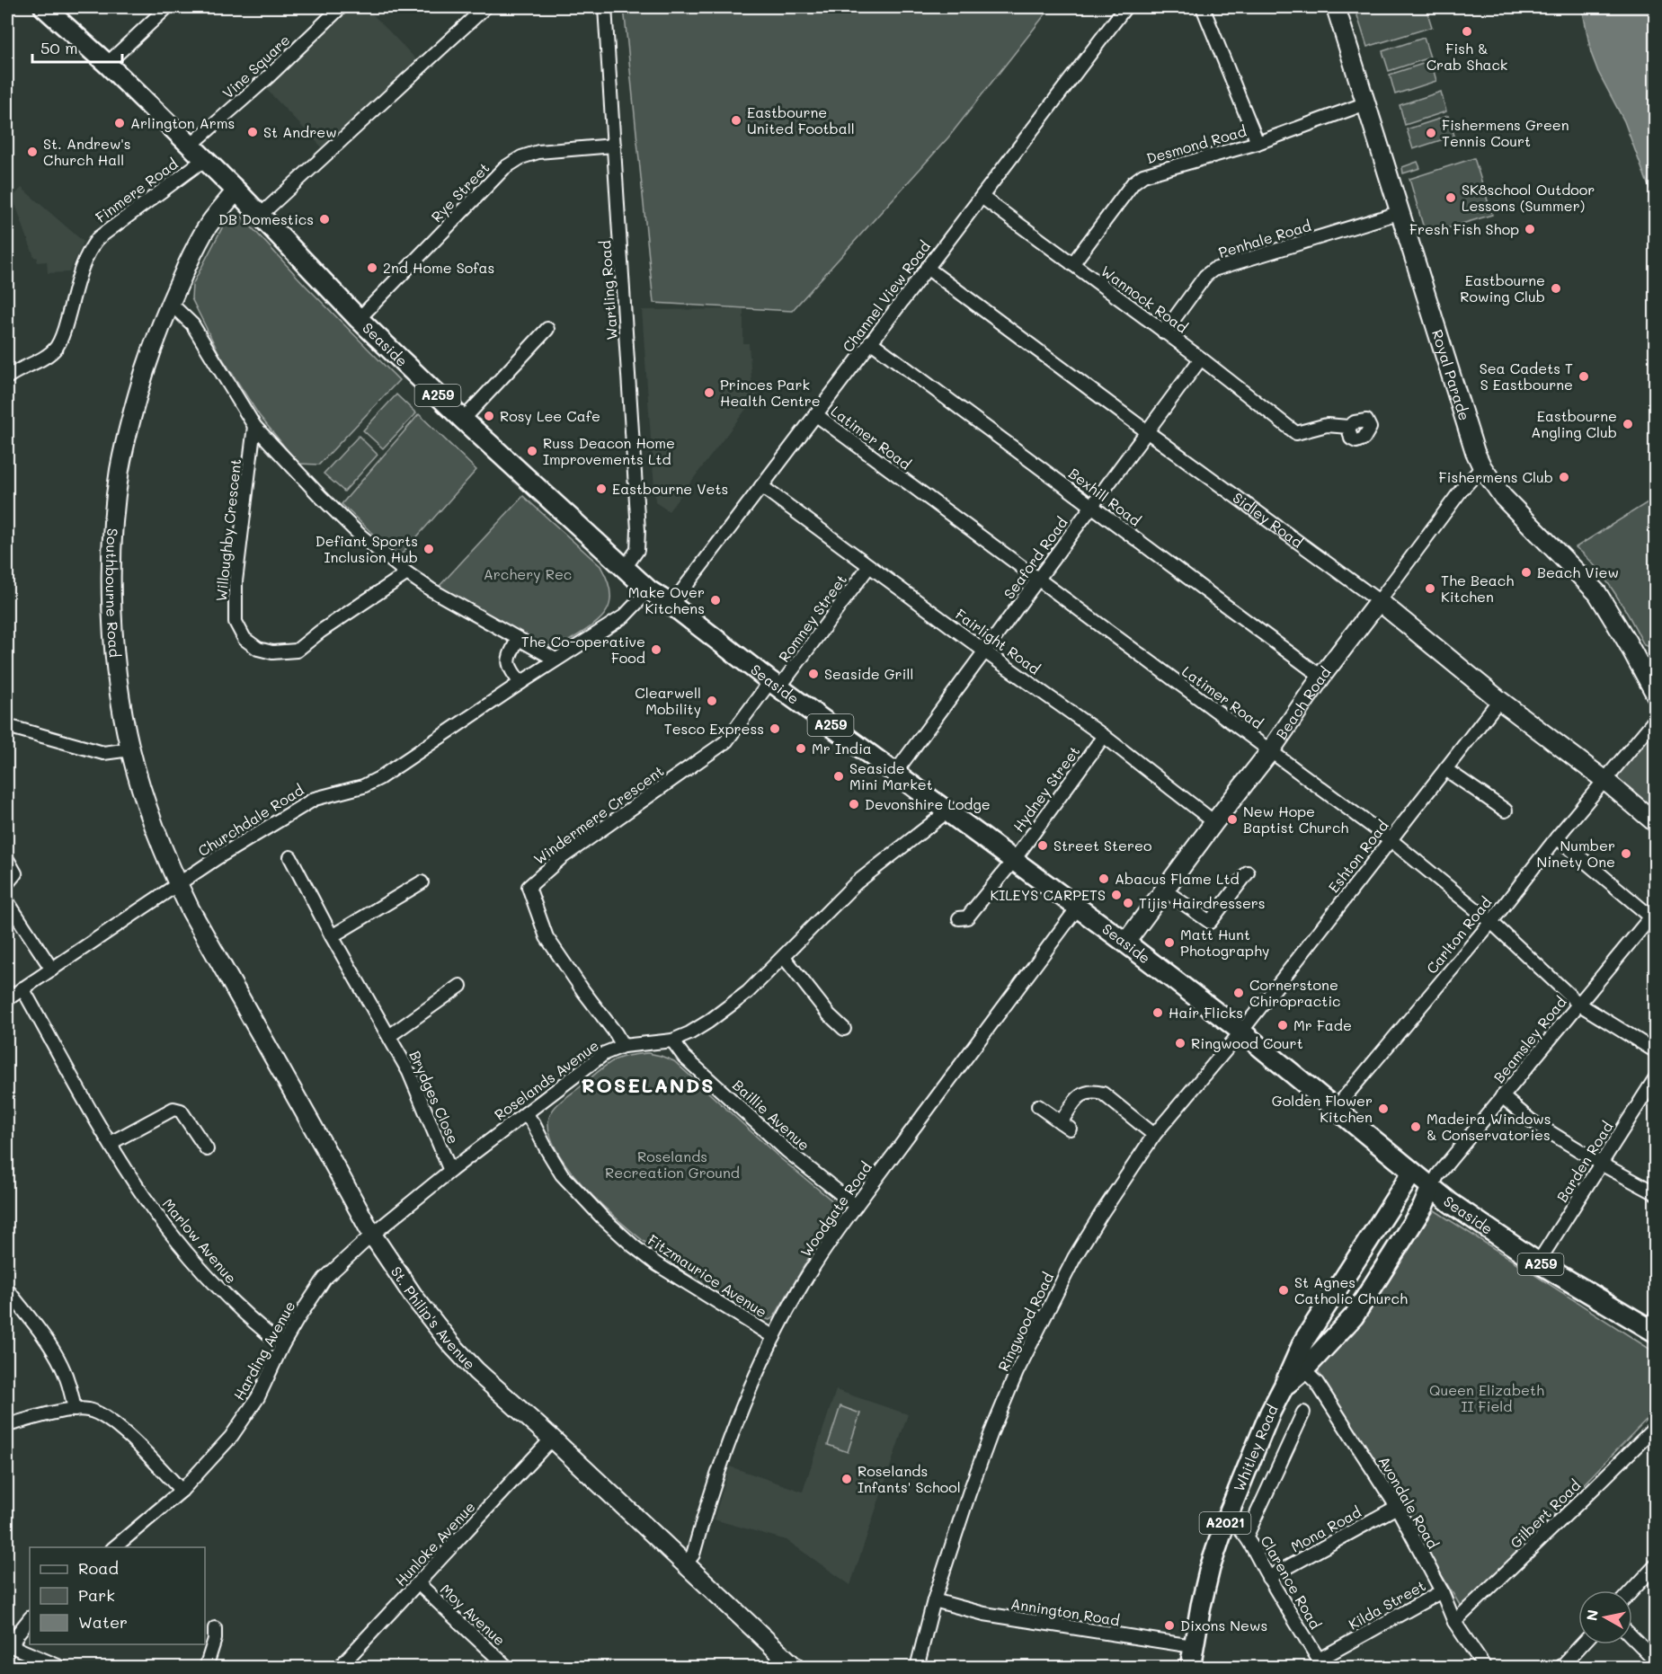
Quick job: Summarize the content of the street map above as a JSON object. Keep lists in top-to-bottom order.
{
  "streets": {
    "main road": [
      "Seaside",
      "A259",
      "Whitley Road",
      "A2021"
    ],
    "street": [
      "Vine Square",
      "Desmond Road",
      "Finmere Road",
      "Rye Street",
      "Penhale Road",
      "Wartling Road",
      "Channel View Road",
      "Wannock Road",
      "Royal Parade",
      "Latimer Road",
      "Bexhill Road",
      "Sidley Road",
      "Willoughby Crescent",
      "Seaford Road",
      "Southbourne Road",
      "Romney Street",
      "Fairlight Road",
      "Beach Road",
      "Hydney Street",
      "Windermere Crescent",
      "Churchdale Road",
      "Eshton Road",
      "Carlton Road",
      "Beamsley Road",
      "Roselands Avenue",
      "Brydges Close",
      "Baillie Avenue",
      "Barden Road",
      "Woodgate Road",
      "Marlow Avenue",
      "Fitzmaurice Avenue",
      "St. Philip's Avenue",
      "Ringwood Road",
      "Harding Avenue",
      "Avondale Road",
      "Gilbert Road",
      "Mona Road",
      "Hunloke Avenue",
      "Clarence Road",
      "Kilda Street",
      "Annington Road",
      "Moy Avenue"
    ]
  },
  "crossings": [
    ["Vine Square", "Seaside"],
    ["Desmond Road", "Wannock Road"],
    ["Desmond Road", "Royal Parade"],
    ["Finmere Road", "Seaside"],
    ["Rye Street", "Wartling Road"],
    ["Rye Street", "Seaside"],
    ["Penhale Road", "Wannock Road"],
    ["Penhale Road", "Royal Parade"],
    ["Wartling Road", "Seaside"],
    ["Channel View Road", "Wannock Road"],
    ["Channel View Road", "Seaside"],
    ["Channel View Road", "Latimer Road"],
    ["Channel View Road", "Bexhill Road"],
    ["Channel View Road", "Sidley Road"],
    ["Channel View Road", "Fairlight Road"],
    ["Wannock Road", "Seaford Road"],
    ["Seaside", "Seaford Road"],
    ["Seaside", "Southbourne Road"],
    ["Seaside", "Romney Street"],
    ["Seaside", "Beach Road"],
    ["Seaside", "Hydney Street"],
    ["Seaside", "Windermere Crescent"],
    ["Seaside", "Churchdale Road"],
    ["Seaside", "Eshton Road"],
    ["Seaside", "Carlton Road"],
    ["Seaside", "Beamsley Road"],
    ["Seaside", "Roselands Avenue"],
    ["Seaside", "Barden Road"],
    ["Seaside", "Woodgate Road"],
    ["Seaside", "Ringwood Road"],
    ["Seaside", "Whitley Road"],
    ["Royal Parade", "Beach Road"],
    ["Latimer Road", "Seaford Road"],
    ["Latimer Road", "Beach Road"],
    ["Latimer Road", "Eshton Road"],
    ["Latimer Road", "Carlton Road"],
    ["Latimer Road", "Beamsley Road"],
    ["Bexhill Road", "Seaford Road"],
    ["Bexhill Road", "Beach Road"],
    ["Sidley Road", "Seaford Road"],
    ["Sidley Road", "Beach Road"],
    ["Sidley Road", "Eshton Road"],
    ["Sidley Road", "Carlton Road"],
    ["Seaford Road", "Fairlight Road"],
    ["Southbourne Road", "Churchdale Road"],
    ["Southbourne Road", "St. Philip's Avenue"],
    ["Romney Street", "Fairlight Road"],
    ["Romney Street", "Windermere Crescent"],
    ["Fairlight Road", "Beach Road"],
    ["Fairlight Road", "Hydney Street"],
    ["Windermere Crescent", "Roselands Avenue"],
    ["Churchdale Road", "Marlow Avenue"],
    ["Churchdale Road", "St. Philip's Avenue"],
    ["Eshton Road", "Ringwood Road"],
    ["Beamsley Road", "Whitley Road"],
    ["Roselands Avenue", "Brydges Close"],
    ["Roselands Avenue", "Baillie Avenue"],
    ["Roselands Avenue", "Fitzmaurice Avenue"],
    ["Roselands Avenue", "St. Philip's Avenue"],
    ["Roselands Avenue", "Harding Avenue"],
    ["Baillie Avenue", "Woodgate Road"],
    ["Woodgate Road", "Fitzmaurice Avenue"],
    ["Woodgate Road", "St. Philip's Avenue"],
    ["Marlow Avenue", "Harding Avenue"],
    ["St. Philip's Avenue", "Harding Avenue"],
    ["St. Philip's Avenue", "Hunloke Avenue"],
    ["Ringwood Road", "Annington Road"],
    ["Whitley Road", "Avondale Road"],
    ["Whitley Road", "Clarence Road"],
    ["Whitley Road", "Annington Road"],
    ["Avondale Road", "Gilbert Road"],
    ["Avondale Road", "Mona Road"],
    ["Avondale Road", "Kilda Street"],
    ["Mona Road", "Clarence Road"],
    ["Hunloke Avenue", "Moy Avenue"],
    ["Clarence Road", "Kilda Street"]
  ],
  "districts": ["ROSELANDS"],
  "parks": ["Archery Rec", "Roselands Recreation Ground", "Queen Elizabeth II Field"],
  "places": [
    "Fish & Crab Shack",
    "Eastbourne United Football",
    "Arlington Arms",
    "St Andrew",
    "Fishermens Green Tennis Court",
    "St. Andrew's Church Hall",
    "SK8school Outdoor Lessons (Summer)",
    "DB Domestics",
    "Fresh Fish Shop",
    "2nd Home Sofas",
    "Eastbourne Rowing Club",
    "Sea Cadets T S Eastbourne",
    "Princes Park Health Centre",
    "Rosy Lee Cafe",
    "Eastbourne Angling Club",
    "Russ Deacon Home Improvements Ltd",
    "Fishermens Club",
    "Eastbourne Vets",
    "Defiant Sports Inclusion Hub",
    "Beach View",
    "The Beach Kitchen",
    "Make Over Kitchens",
    "The Co-operative Food",
    "Seaside Grill",
    "Clearwell Mobility",
    "Tesco Express",
    "Mr India",
    "Seaside Mini Market",
    "Devonshire Lodge",
    "New Hope Baptist Church",
    "Street Stereo",
    "Number Ninety One",
    "Abacus Flame Ltd",
    "KILEYS CARPETS",
    "Tijis Hairdressers",
    "Matt Hunt Photography",
    "Cornerstone Chiropractic",
    "Hair Flicks",
    "Mr Fade",
    "Ringwood Court",
    "Golden Flower Kitchen",
    "Madeira Windows & Conservatories",
    "St Agnes Catholic Church",
    "Roselands Infants' School",
    "Dixons News"
  ],
  "legend": ["Road", "Park", "Water"],
  "scale_bar": "50 m",
  "north": "left"
}
